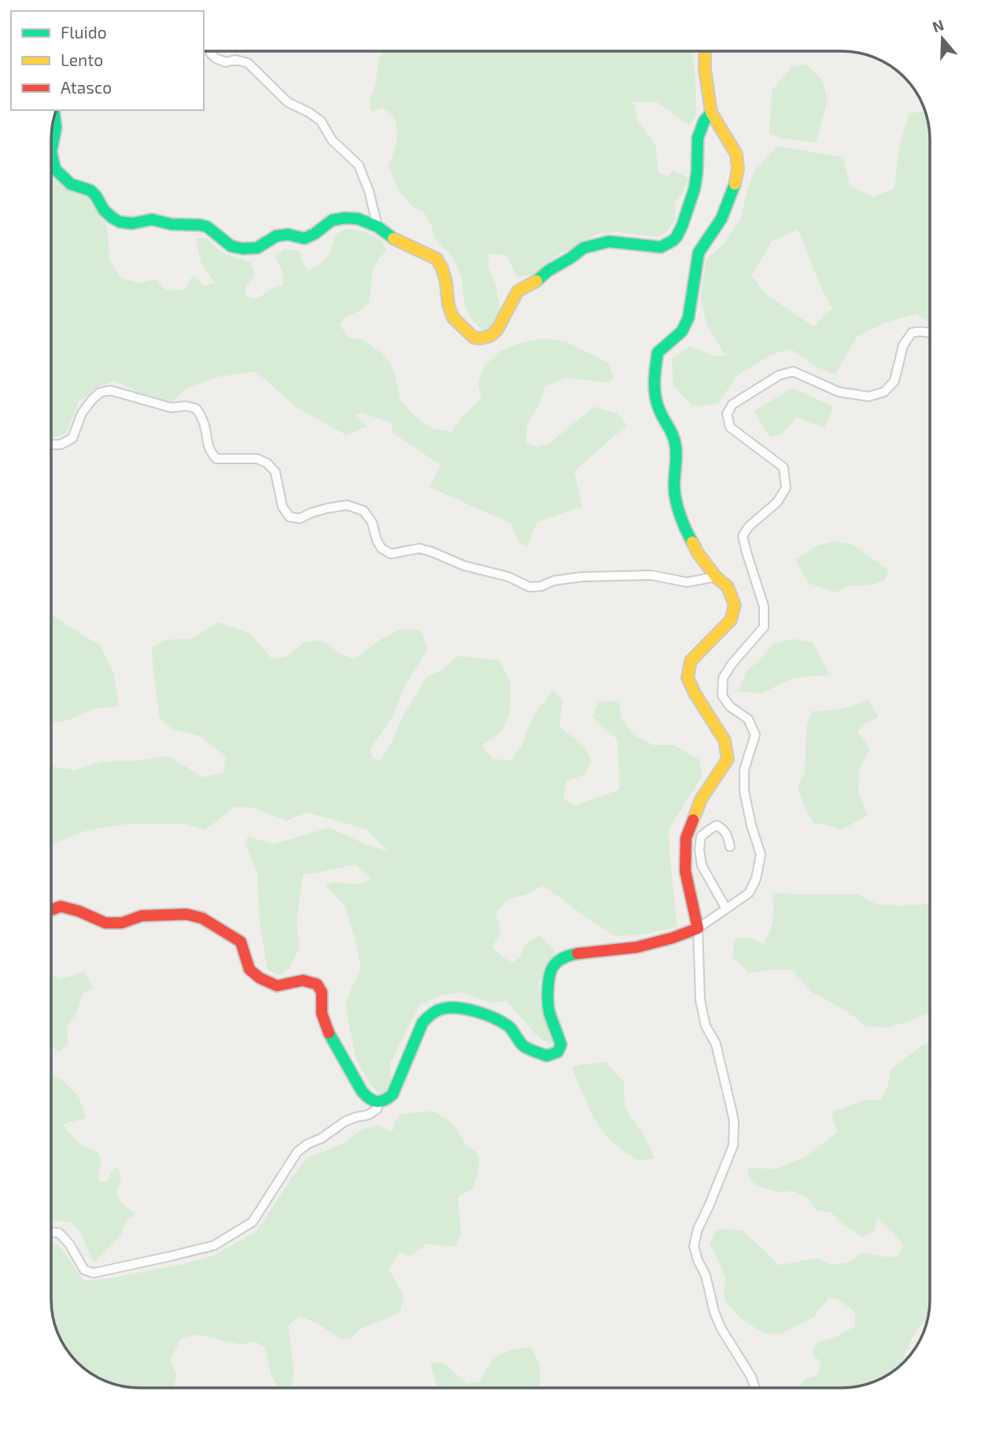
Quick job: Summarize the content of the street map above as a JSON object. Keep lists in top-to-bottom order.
{
  "legend": ["Fluido", "Lento", "Atasco"],
  "north": "top"
}
